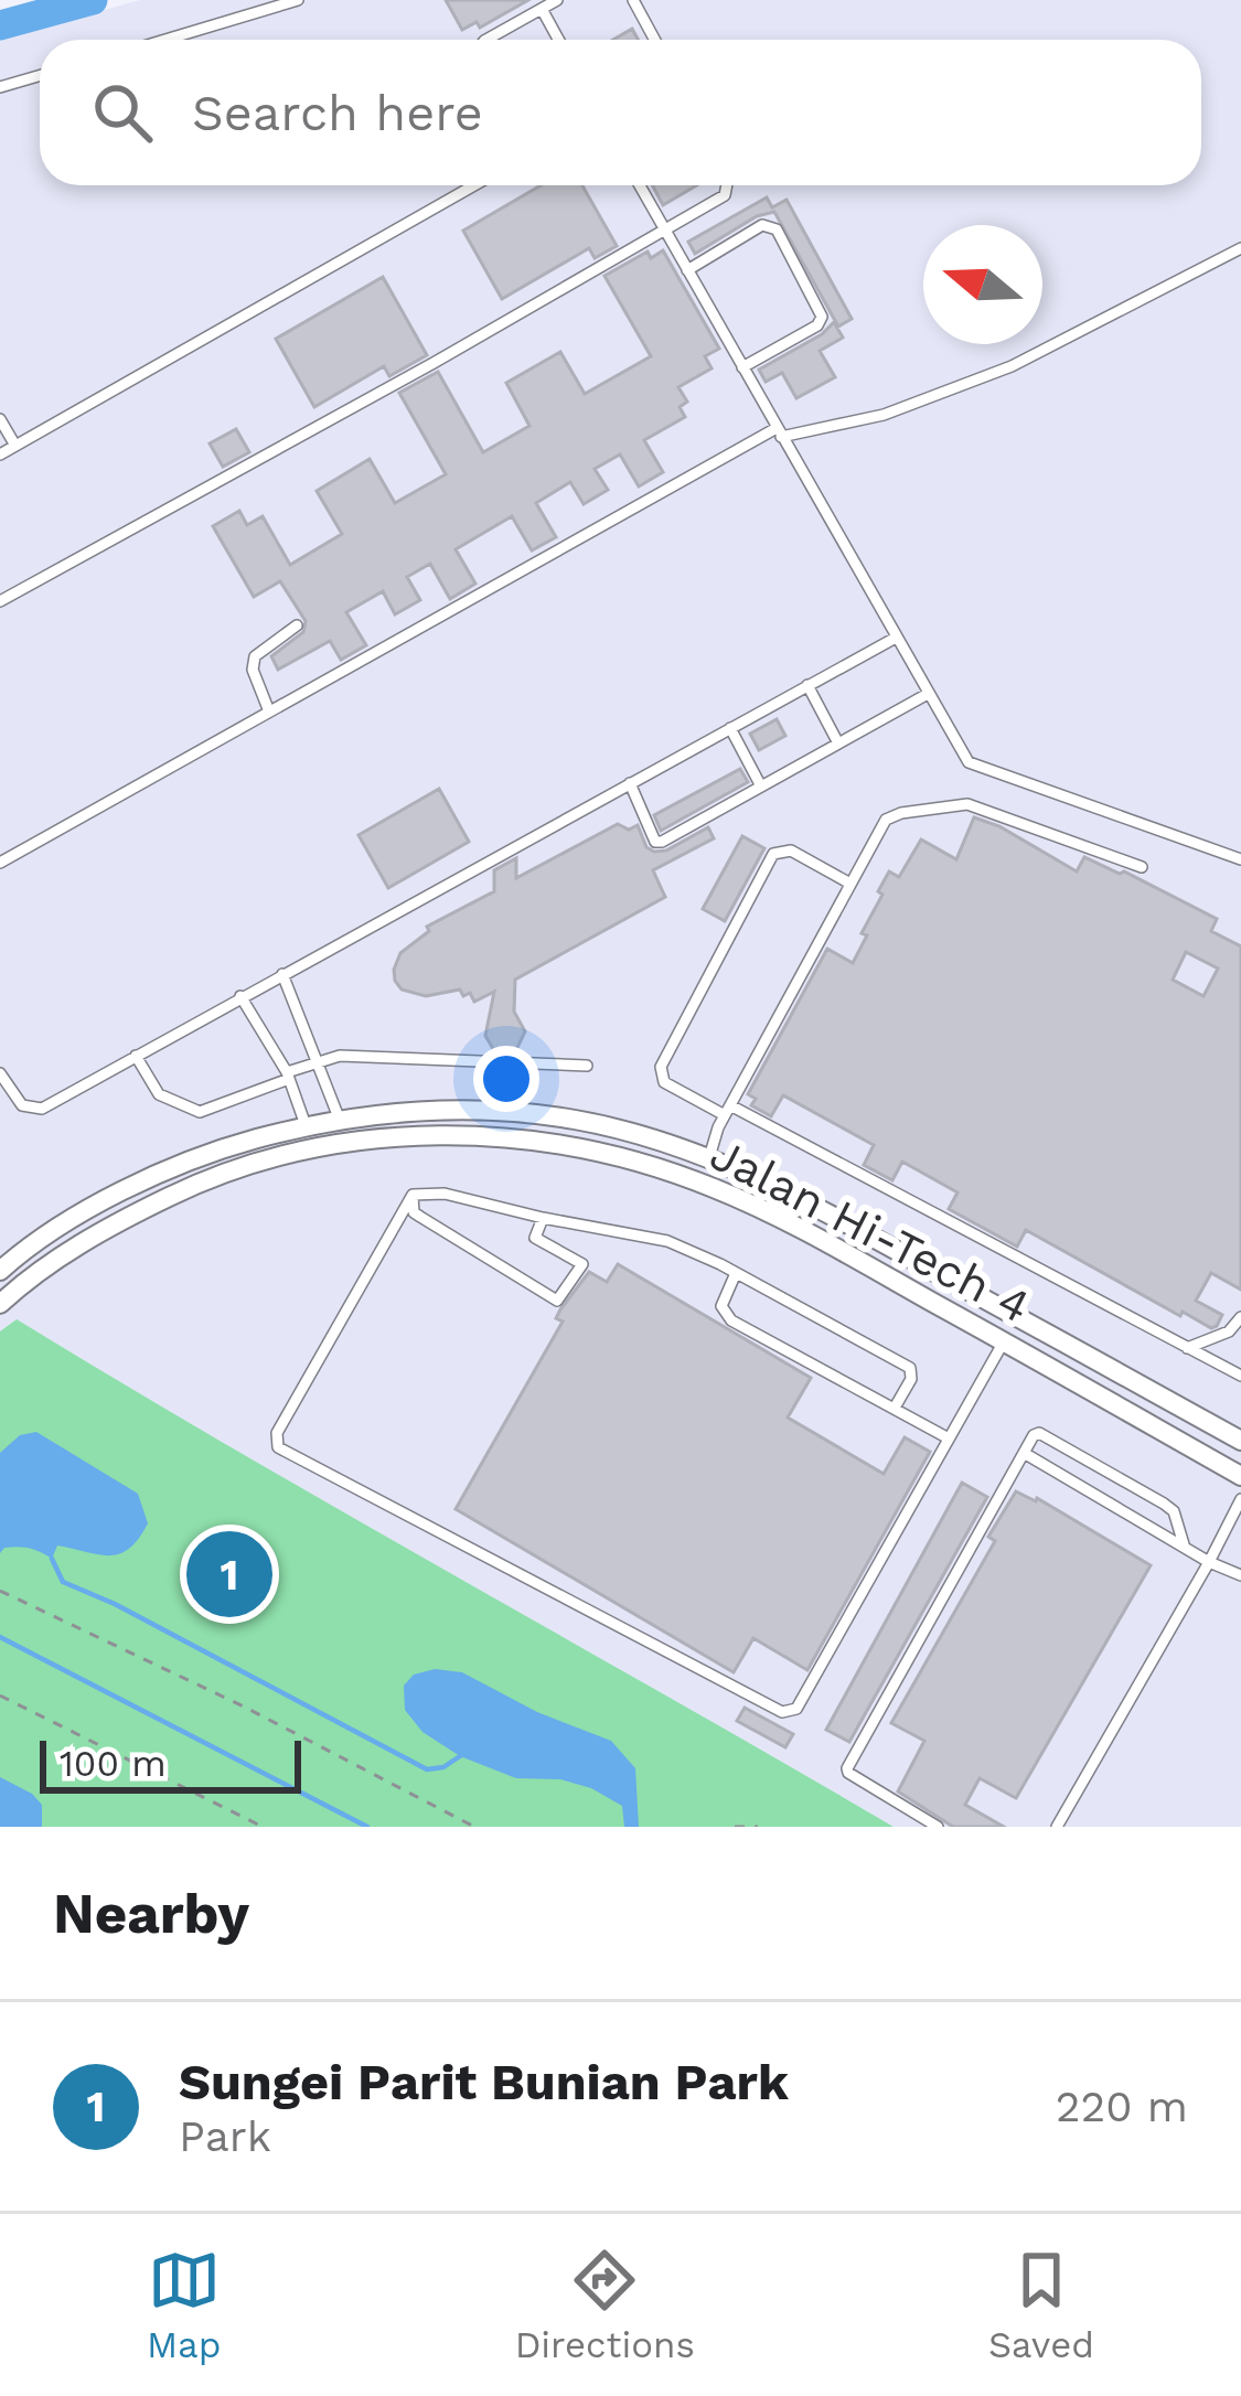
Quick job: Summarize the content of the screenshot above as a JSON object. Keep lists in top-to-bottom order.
{
  "streets": {
    "street": ["Jalan Hi-Tech 4"]
  },
  "scale_bar": "100 m",
  "north": "left",
  "page": {
    "search": "Search here",
    "pins": "1",
    "scale": "100 m",
    "heading": "Nearby",
    "list": [
      {
        "mark": "1",
        "name": "Sungei Parit Bunian Park",
        "note": "Park",
        "value": "220 m"
      }
    ],
    "nav": ["Map", "Directions", "Saved"]
  }
}
